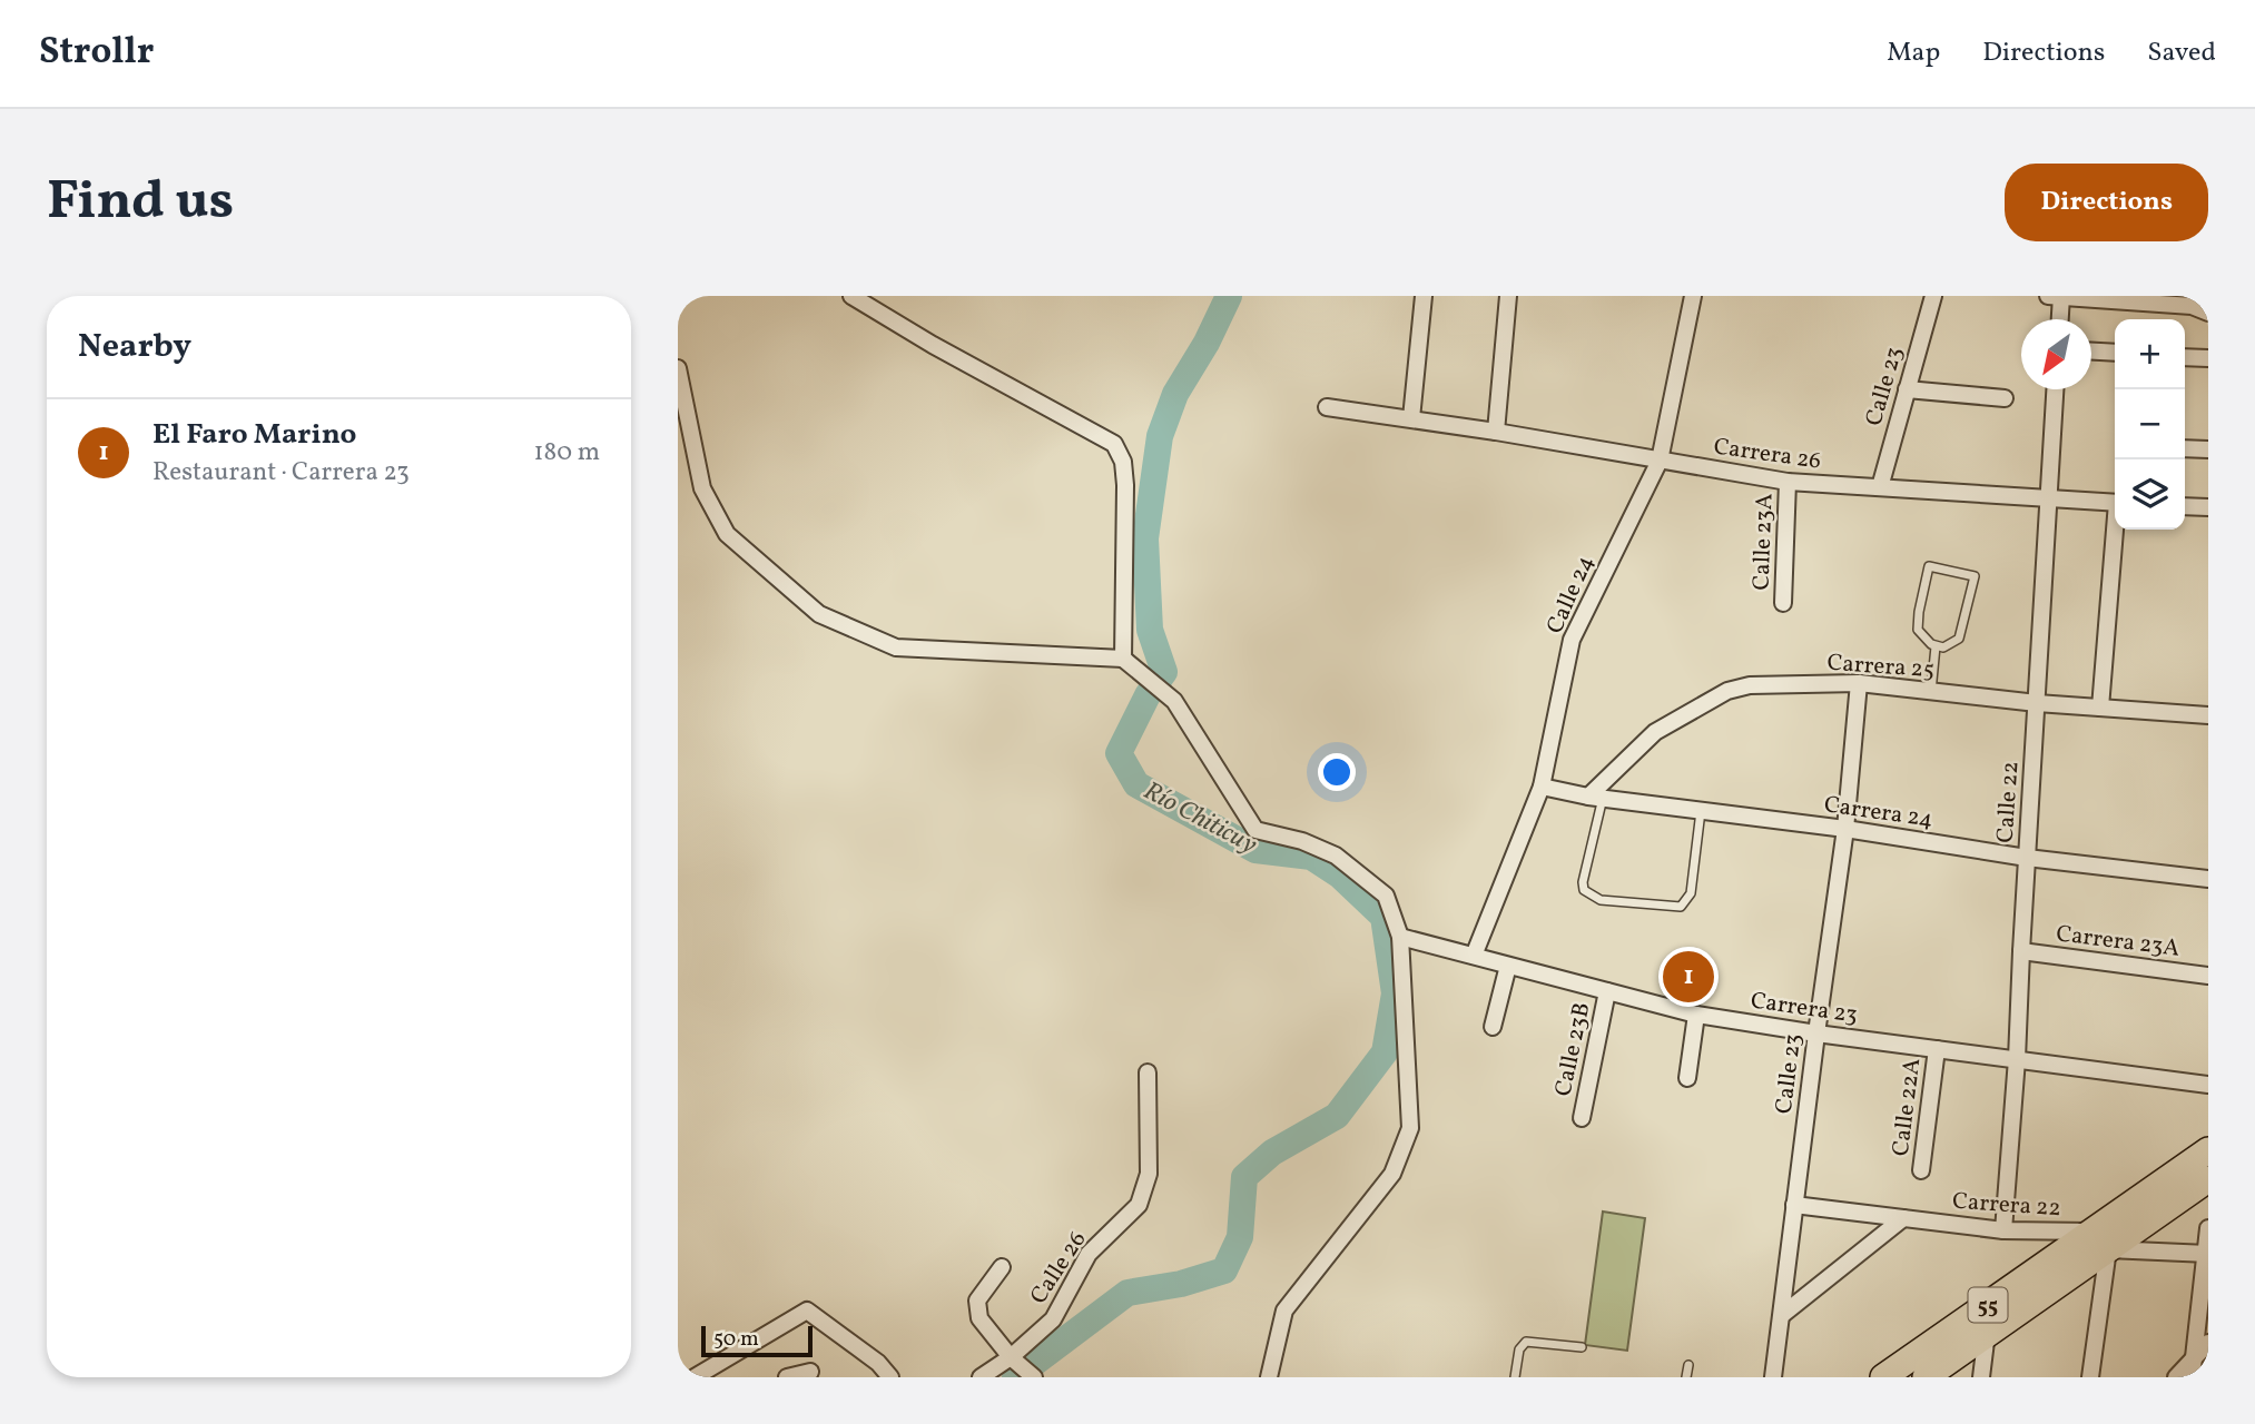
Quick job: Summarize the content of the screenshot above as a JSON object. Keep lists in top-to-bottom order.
{
  "streets": {
    "highway": ["55"],
    "street": [
      "Calle 23",
      "Carrera 26",
      "Calle 23A",
      "Calle 24",
      "Carrera 25",
      "Calle 22",
      "Carrera 24",
      "Carrera 23A",
      "Carrera 23",
      "Calle 23B",
      "Calle 22A",
      "Carrera 22",
      "Calle 26"
    ]
  },
  "crossings": [
    ["Calle 23", "Carrera 26"],
    ["Calle 23", "Carrera 25"],
    ["Calle 23", "Carrera 24"],
    ["Calle 23", "Carrera 23"],
    ["Calle 23", "Carrera 22"],
    ["Carrera 26", "Calle 23A"],
    ["Carrera 26", "Calle 24"],
    ["Carrera 26", "Calle 22"],
    ["Calle 24", "Carrera 24"],
    ["Calle 24", "Carrera 23"],
    ["Carrera 25", "Calle 22"],
    ["Carrera 25", "Carrera 24"],
    ["Calle 22", "Carrera 24"],
    ["Calle 22", "Carrera 23A"],
    ["Calle 22", "Carrera 23"],
    ["Calle 22", "Carrera 22"],
    ["Carrera 23", "Calle 23B"],
    ["Carrera 23", "Calle 22A"],
    ["Carrera 22", "55"]
  ],
  "water": ["Río Chiticuy"],
  "scale_bar": "50 m",
  "north": "bottom left",
  "page": {
    "header": "Strollr",
    "nav": ["Map", "Directions", "Saved"],
    "buttons": "Directions",
    "title": "Find us",
    "heading": "Nearby",
    "map_buttons": ["+", "−"],
    "list": [
      {
        "mark": "1",
        "name": "El Faro Marino",
        "note": "Restaurant · Carrera 23",
        "value": "180 m"
      }
    ],
    "pins": "1",
    "scale": "50 m"
  }
}
